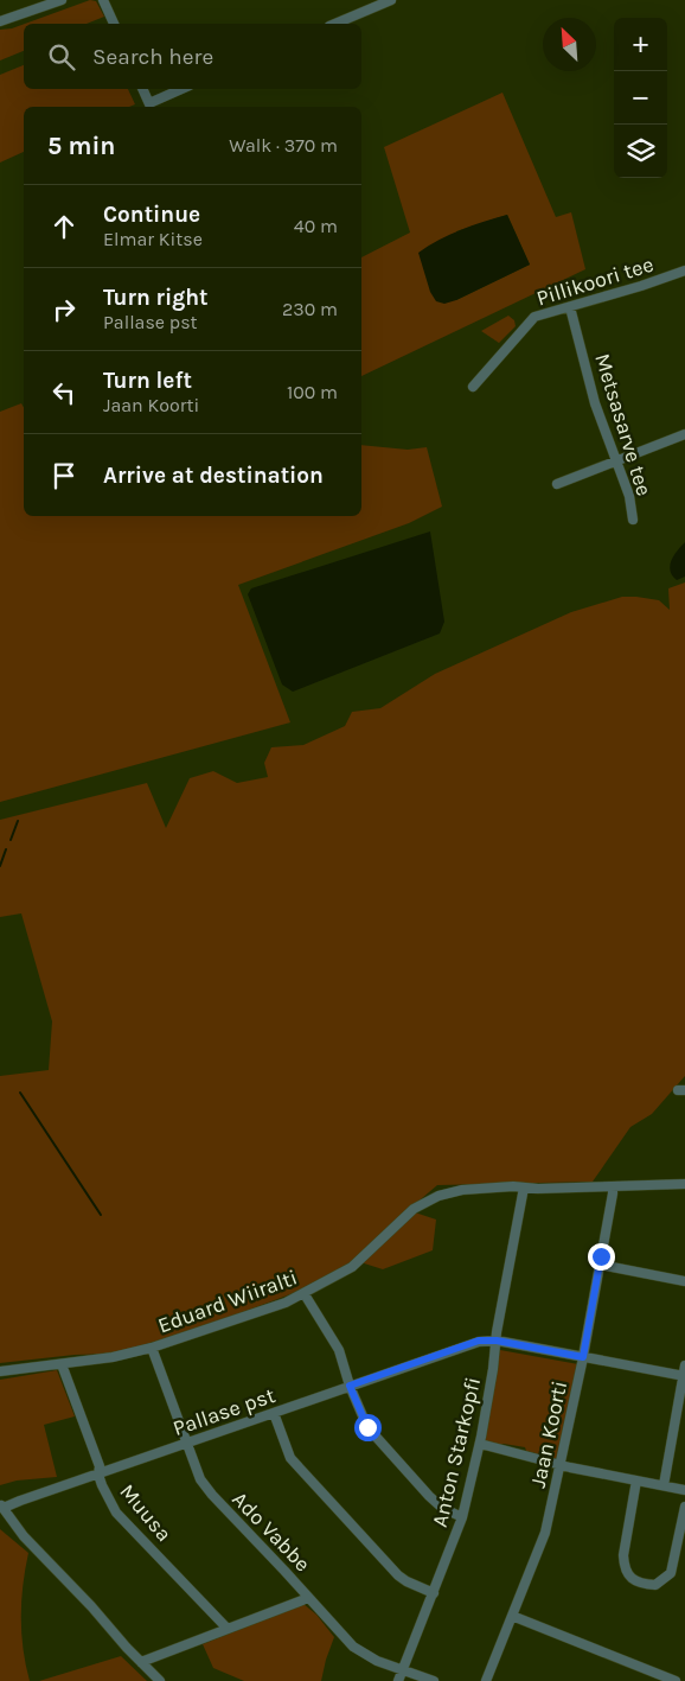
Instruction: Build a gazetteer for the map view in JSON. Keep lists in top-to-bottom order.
{
  "streets": {
    "street": [
      "Pillikoori tee",
      "Metsasarve tee",
      "Eduard Wiiralti",
      "Pallase pst",
      "Jaan Koorti",
      "Anton Starkopfi",
      "Muusa",
      "Ado Vabbe"
    ]
  },
  "crossings": [
    ["Pillikoori tee", "Metsasarve tee"],
    ["Eduard Wiiralti", "Jaan Koorti"],
    ["Eduard Wiiralti", "Anton Starkopfi"],
    ["Eduard Wiiralti", "Muusa"],
    ["Eduard Wiiralti", "Ado Vabbe"],
    ["Pallase pst", "Jaan Koorti"],
    ["Pallase pst", "Anton Starkopfi"],
    ["Pallase pst", "Muusa"],
    ["Pallase pst", "Ado Vabbe"],
    ["Anton Starkopfi", "Ado Vabbe"]
  ],
  "north": "top left",
  "page": {
    "map_buttons": ["+", "−"],
    "search": "Search here",
    "heading": ["5 min", "Walk · 370 m"],
    "list": [
      ["Continue", "Elmar Kitse", "40 m"],
      ["Turn right", "Pallase pst", "230 m"],
      ["Turn left", "Jaan Koorti", "100 m"],
      "Arrive at destination"
    ]
  }
}
